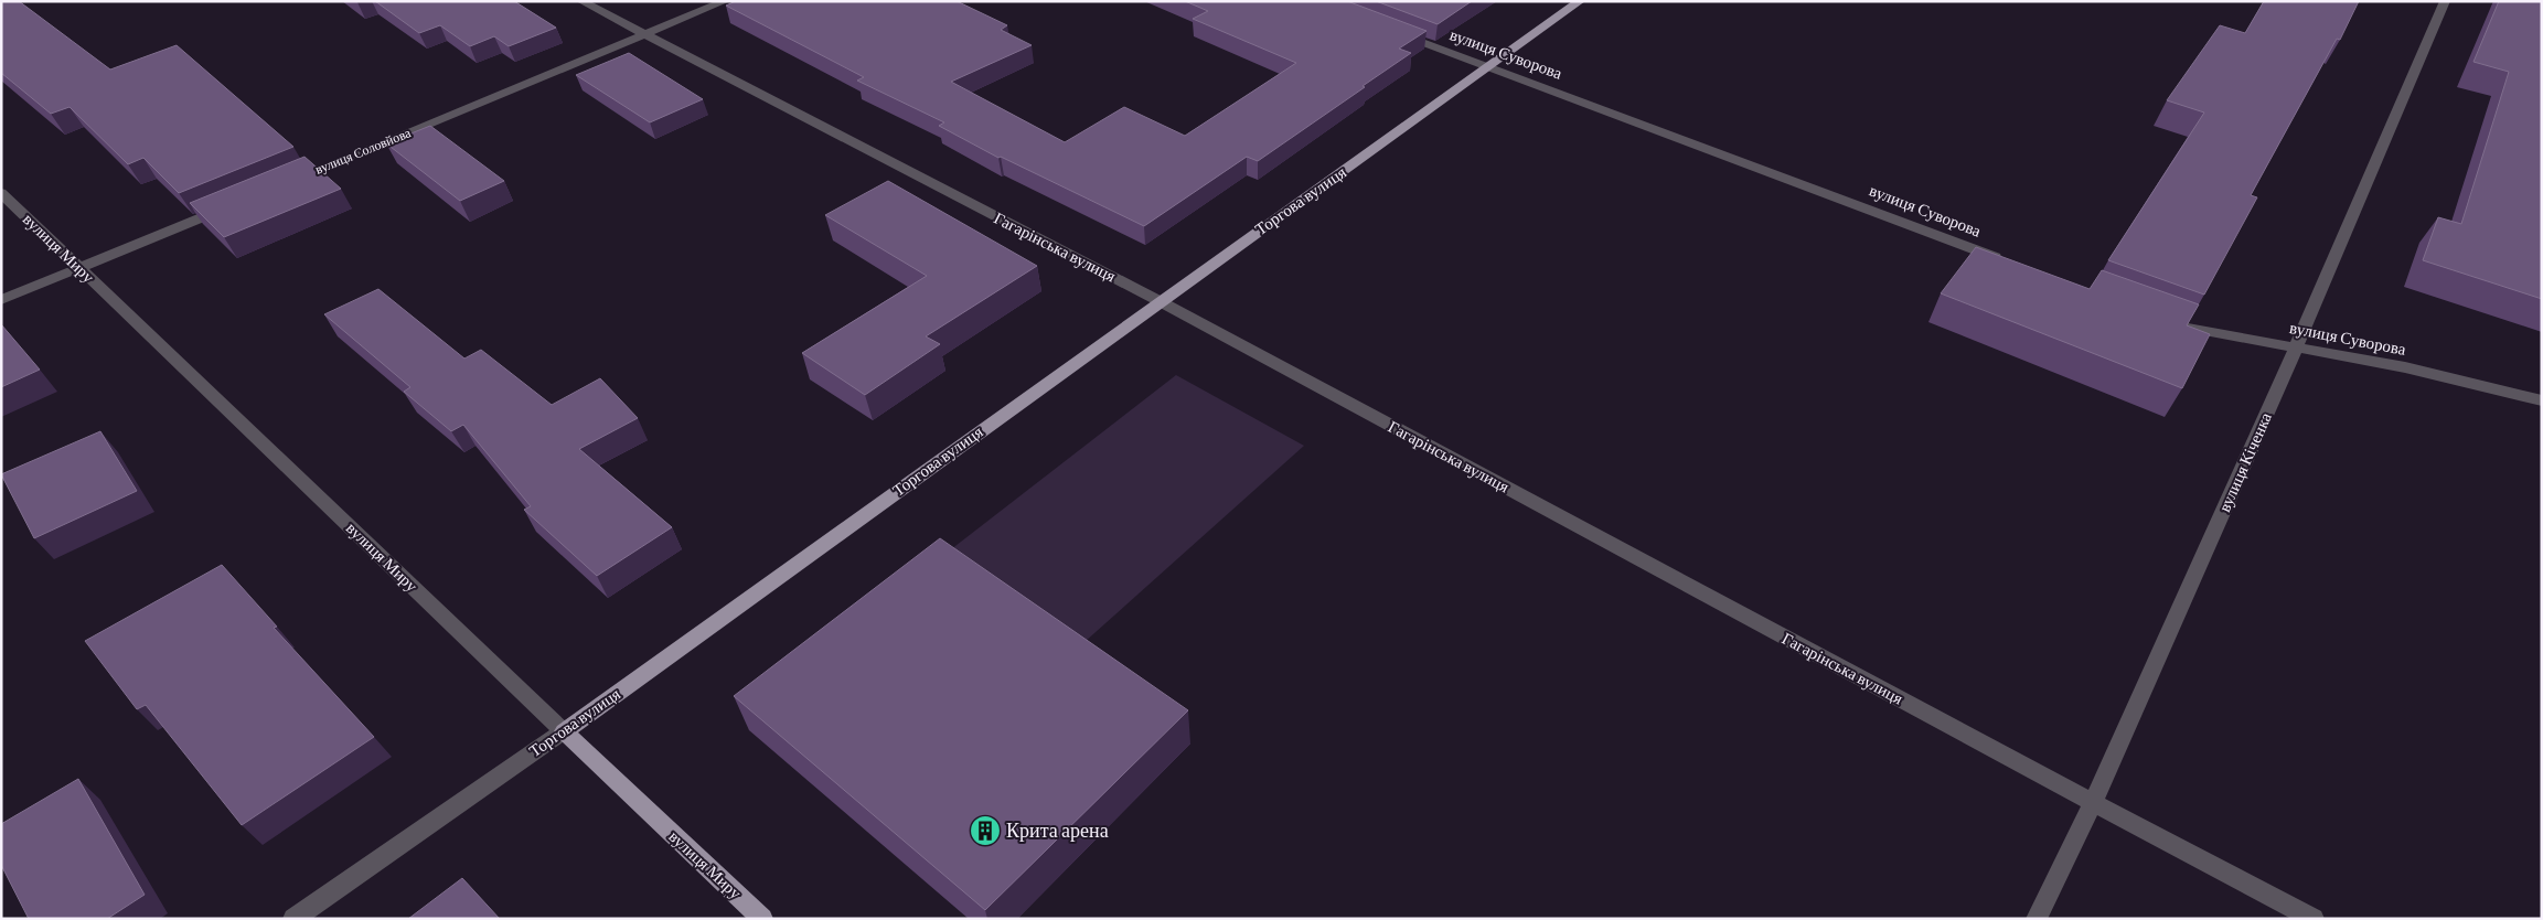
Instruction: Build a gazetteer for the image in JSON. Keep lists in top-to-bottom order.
{
  "streets": {
    "main road": ["Торгова вулиця", "вулиця Миру"],
    "street": [
      "вулиця Суворова",
      "вулиця Соловйова",
      "Гагарінська вулиця",
      "вулиця Кіченка"
    ]
  },
  "crossings": [
    ["вулиця Суворова", "Торгова вулиця"],
    ["вулиця Суворова", "вулиця Кіченка"],
    ["вулиця Соловйова", "Гагарінська вулиця"],
    ["Торгова вулиця", "Гагарінська вулиця"],
    ["Торгова вулиця", "вулиця Миру"],
    ["Гагарінська вулиця", "вулиця Кіченка"]
  ],
  "places": {
    "building": ["Крита арена"]
  }
}
